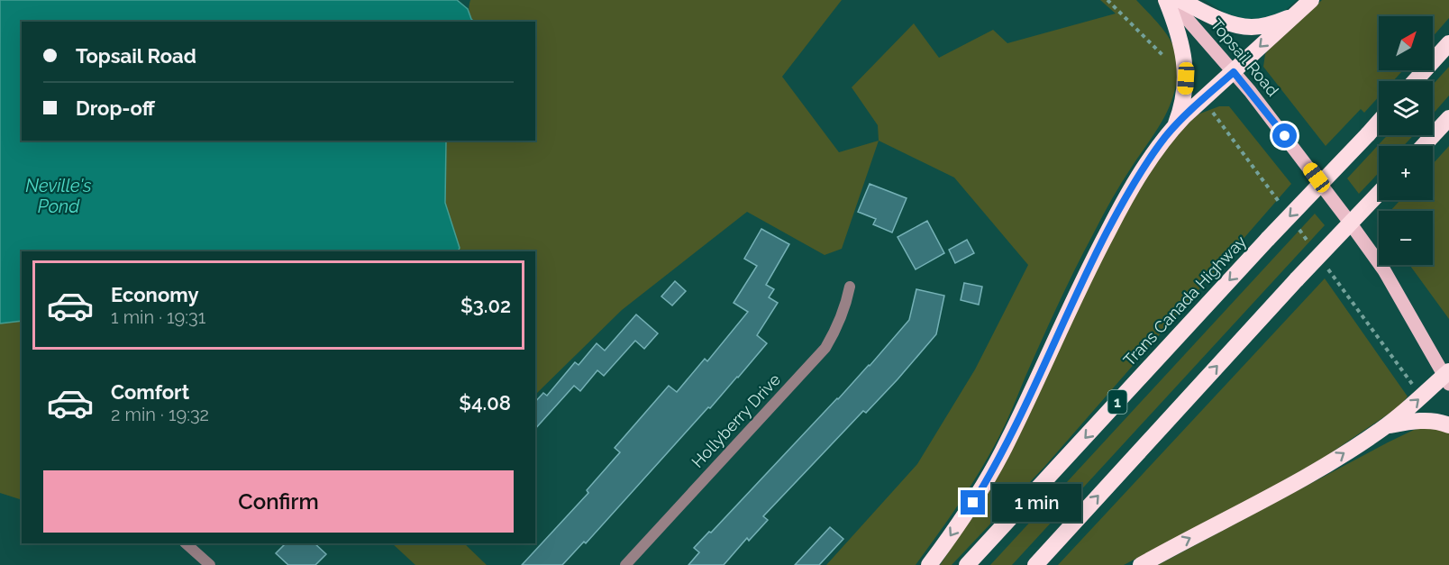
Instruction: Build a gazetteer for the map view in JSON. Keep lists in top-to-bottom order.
{
  "streets": {
    "highway": ["Trans Canada Highway", "1"],
    "main road": ["Topsail Road"],
    "street": ["Hollyberry Drive"]
  },
  "water": ["Neville's Pond"],
  "north": "top right",
  "page": {
    "map_buttons": ["+", "−"],
    "banner": ["Topsail Road", "Drop-off"],
    "list": [
      {
        "name": "Economy",
        "note": "1 min · 19:31",
        "value": "$3.02"
      },
      {
        "name": "Comfort",
        "note": "2 min · 19:32",
        "value": "$4.08"
      }
    ],
    "buttons": "Confirm",
    "bubble": "1 min"
  }
}
